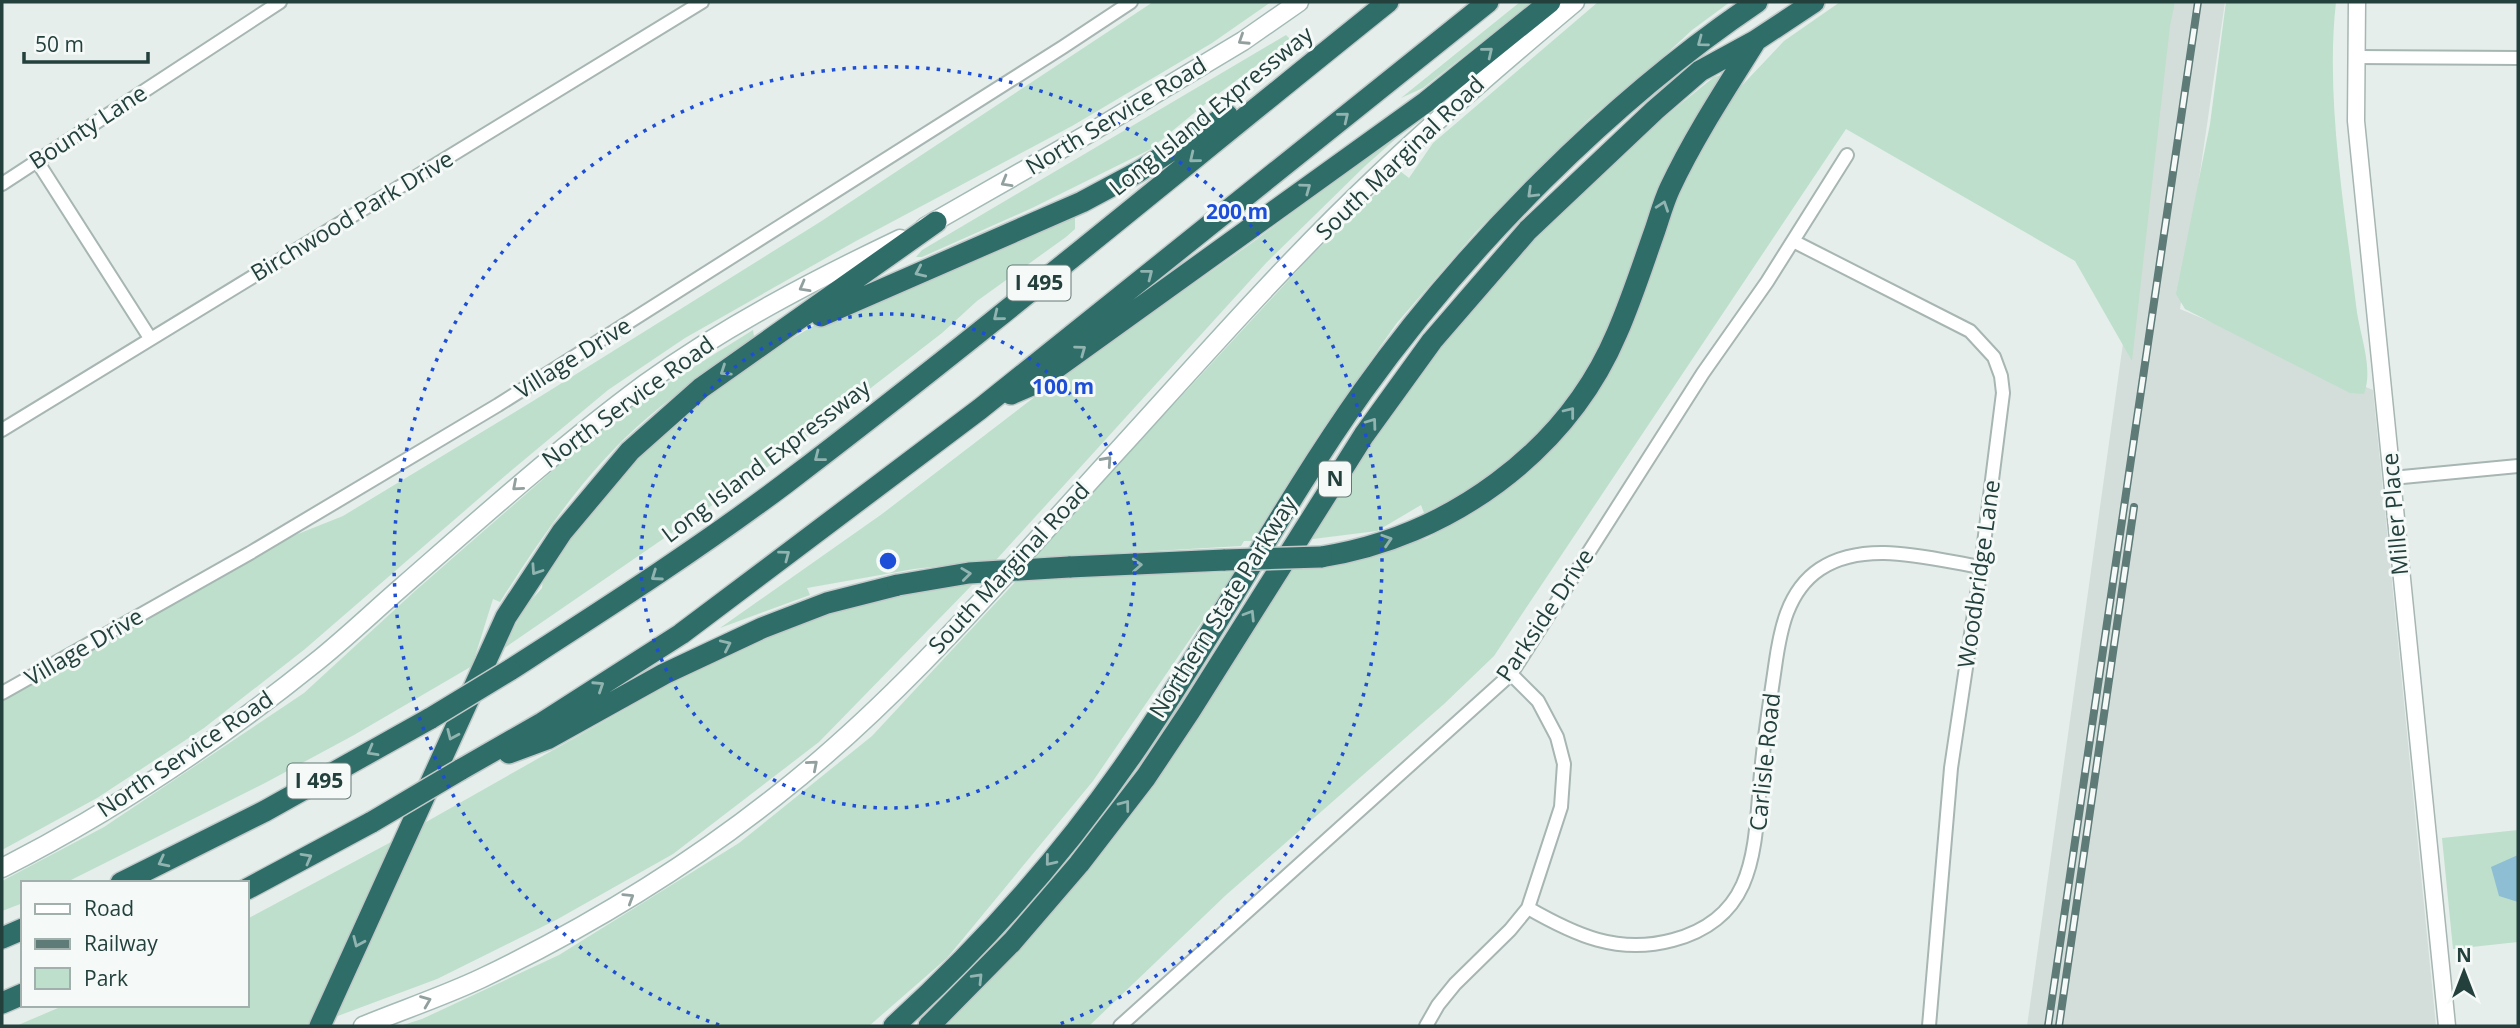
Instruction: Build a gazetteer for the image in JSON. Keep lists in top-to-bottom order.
{
  "streets": {
    "highway": [
      "Long Island Expressway",
      "I 495",
      "N",
      "Northern State Parkway"
    ],
    "main road": ["North Service Road", "South Marginal Road"],
    "street": [
      "Bounty Lane",
      "Birchwood Park Drive",
      "Village Drive",
      "Miller Place",
      "Woodbridge Lane",
      "Parkside Drive",
      "Carlisle Road"
    ]
  },
  "crossings": [
    ["Woodbridge Lane", "Parkside Drive"],
    ["Woodbridge Lane", "Carlisle Road"]
  ],
  "one_way": ["North Service Road", "South Marginal Road"],
  "legend": ["Road", "Railway", "Park"],
  "scale_bar": "50 m",
  "north": "top",
  "rings": ["200 m", "100 m"]
}
